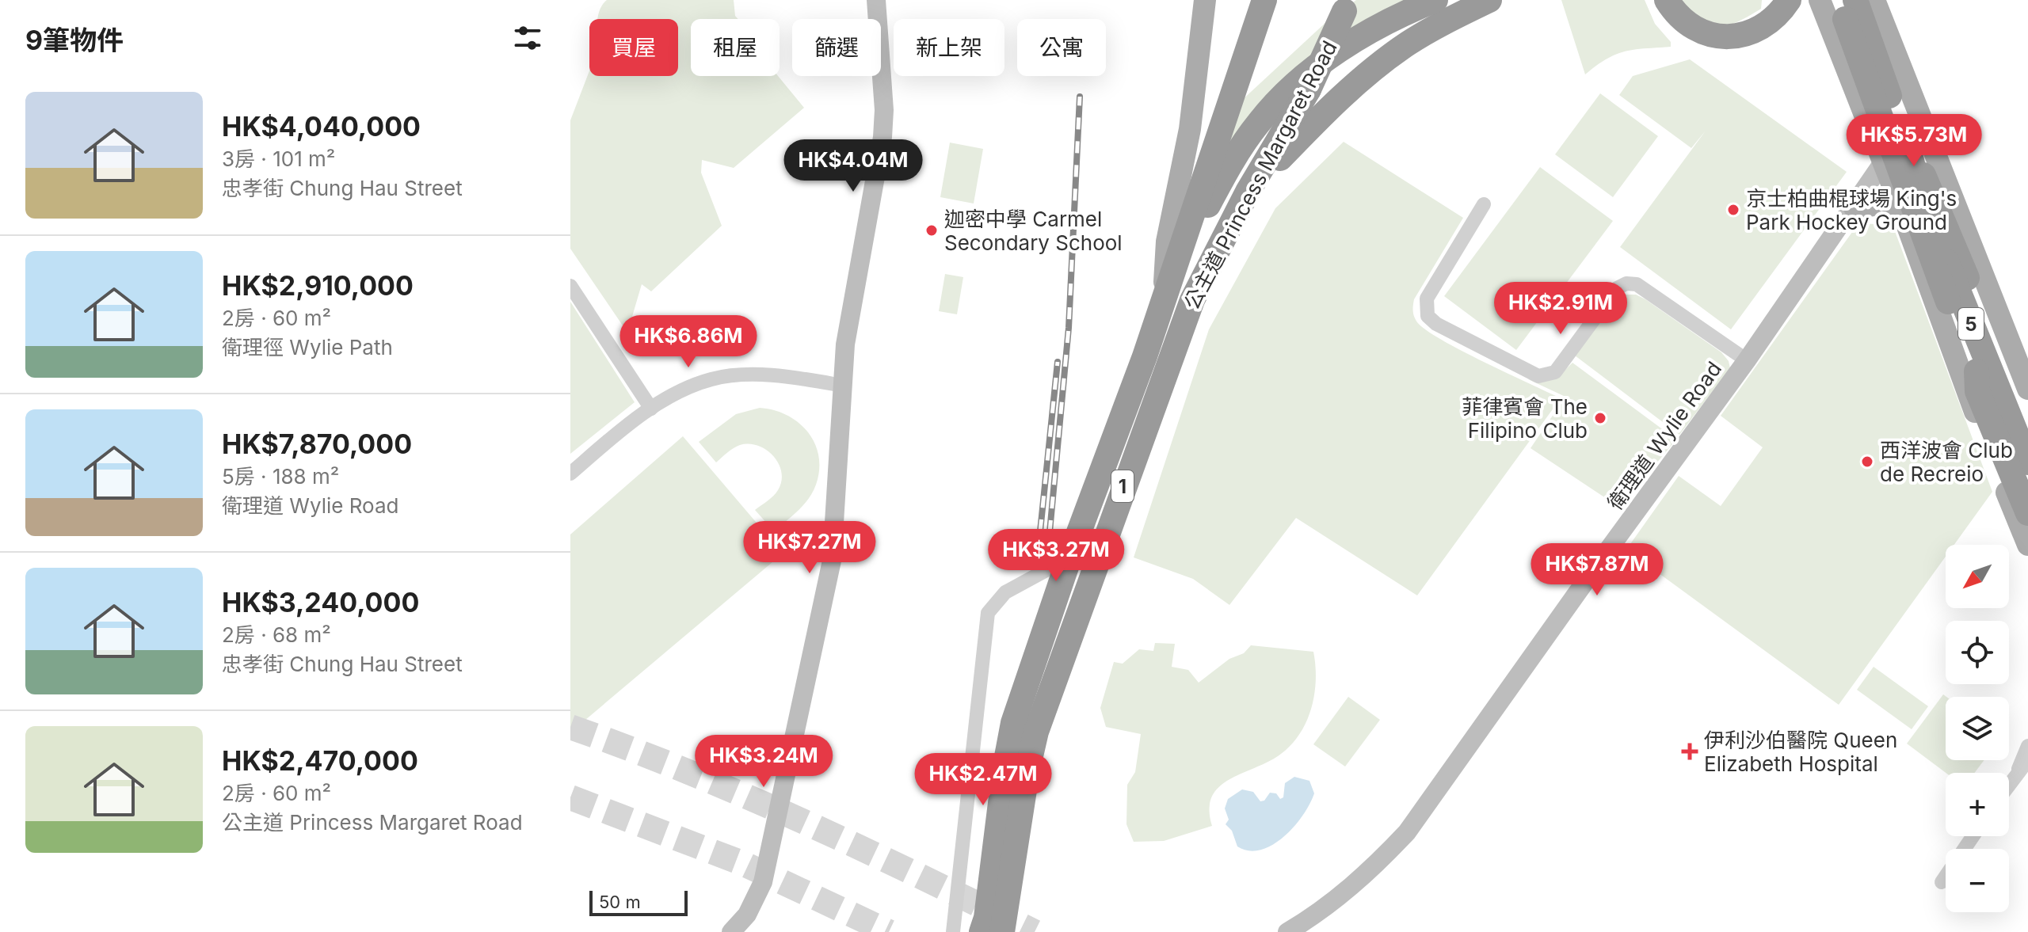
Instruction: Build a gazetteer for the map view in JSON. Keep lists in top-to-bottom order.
{
  "streets": {
    "highway": ["公主道 Princess Margaret Road", "5", "1"],
    "street": ["衛理道 Wylie Road"]
  },
  "places": {
    "other": [
      "京士柏曲棍球場 King's Park Hockey Ground",
      "迦密中學 Carmel Secondary School",
      "菲律賓會 The Filipino Club",
      "西洋波會 Club de Recreio"
    ],
    "health": ["伊利沙伯醫院 Queen Elizabeth Hospital"]
  },
  "scale_bar": "50 m",
  "north": "bottom left",
  "page": {
    "heading": "9筆物件",
    "chip": [
      "買屋",
      "租屋",
      "篩選",
      "新上架",
      "公寓"
    ],
    "list": [
      {
        "name": "HK$4,040,000",
        "note": "3房 · 101 m² · 忠孝街 Chung Hau Street"
      },
      {
        "name": "HK$2,910,000",
        "note": "2房 · 60 m² · 衛理徑 Wylie Path"
      },
      {
        "name": "HK$7,870,000",
        "note": "5房 · 188 m² · 衛理道 Wylie Road"
      },
      {
        "name": "HK$3,240,000",
        "note": "2房 · 68 m² · 忠孝街 Chung Hau Street"
      },
      {
        "name": "HK$2,470,000",
        "note": "2房 · 60 m² · 公主道 Princess Margaret Road"
      }
    ],
    "price": [
      "HK$5.73M",
      "HK$4.04M",
      "HK$2.91M",
      "HK$6.86M",
      "HK$7.27M",
      "HK$3.27M",
      "HK$7.87M",
      "HK$3.24M",
      "HK$2.47M"
    ],
    "map_buttons": ["+", "−"],
    "scale": "50 m"
  }
}
